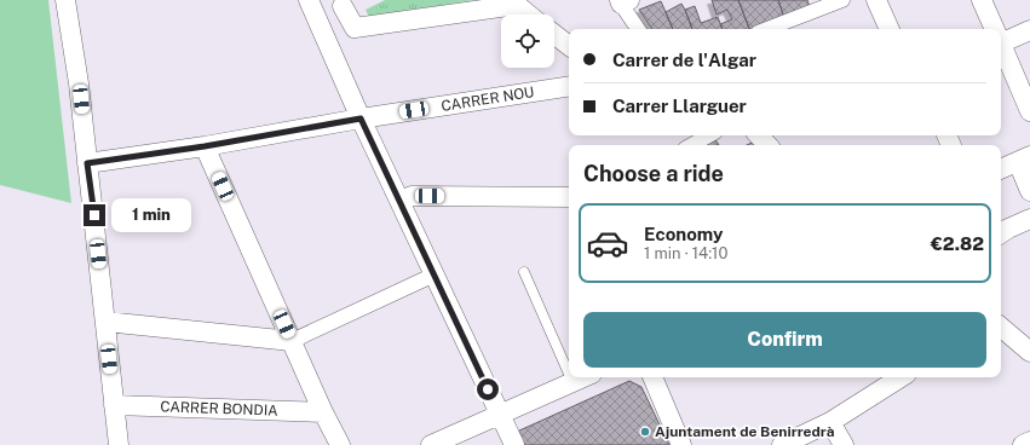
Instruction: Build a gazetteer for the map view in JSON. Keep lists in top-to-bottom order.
{
  "streets": {
    "street": ["CARRER NOU", "CARRER BONDIA"]
  },
  "places": ["Ajuntament de Benirredrà"],
  "page": {
    "banner": ["Carrer de l'Algar", "Carrer Llarguer"],
    "heading": "Choose a ride",
    "bubble": "1 min",
    "list": [
      {
        "name": "Economy",
        "note": "1 min · 14:10",
        "value": "€2.82"
      }
    ],
    "buttons": "Confirm"
  }
}
